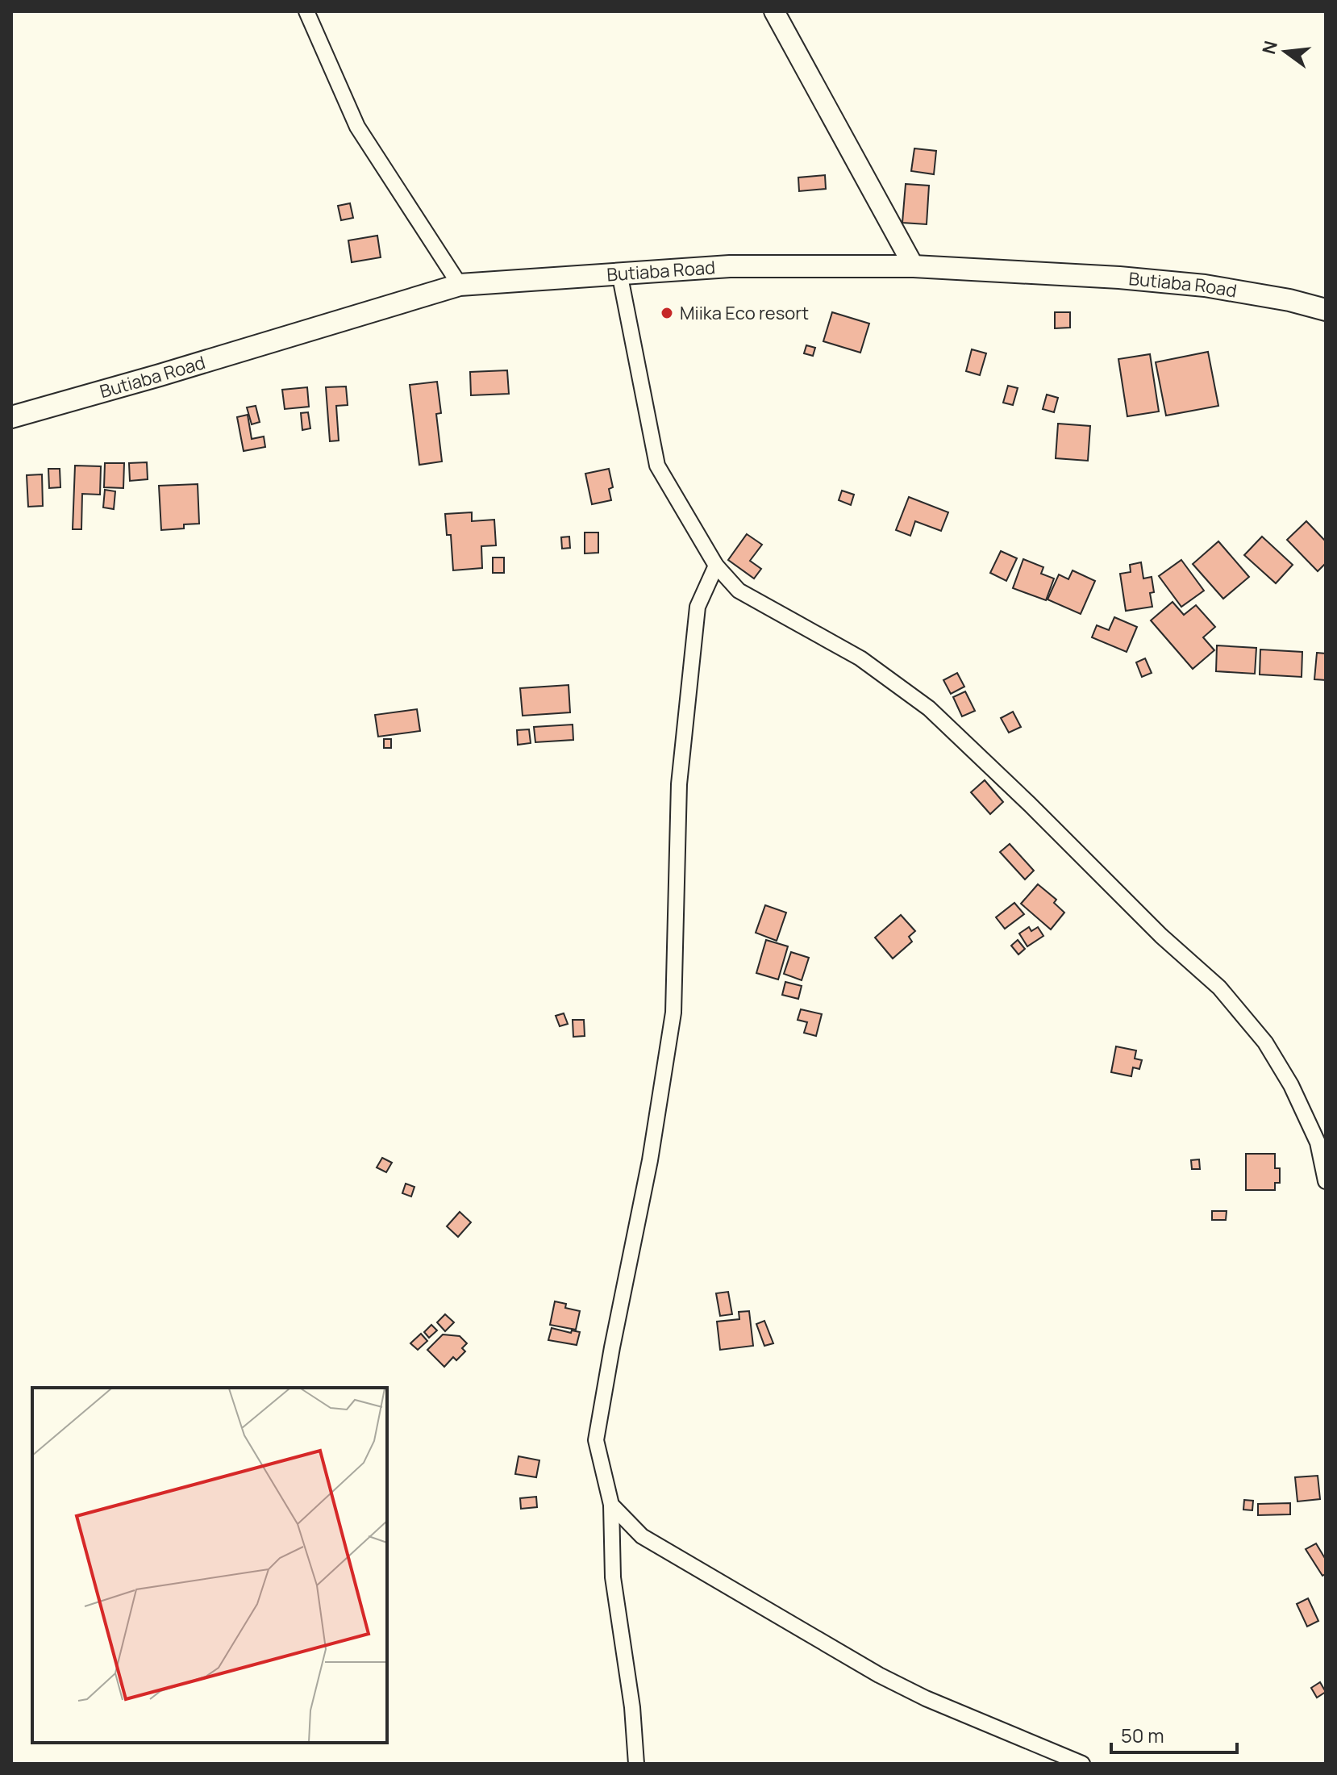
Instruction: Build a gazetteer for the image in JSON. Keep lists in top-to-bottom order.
{
  "streets": {
    "main road": ["Butiaba Road"]
  },
  "places": ["Miika Eco resort"],
  "scale_bar": "50 m",
  "north": "left"
}
